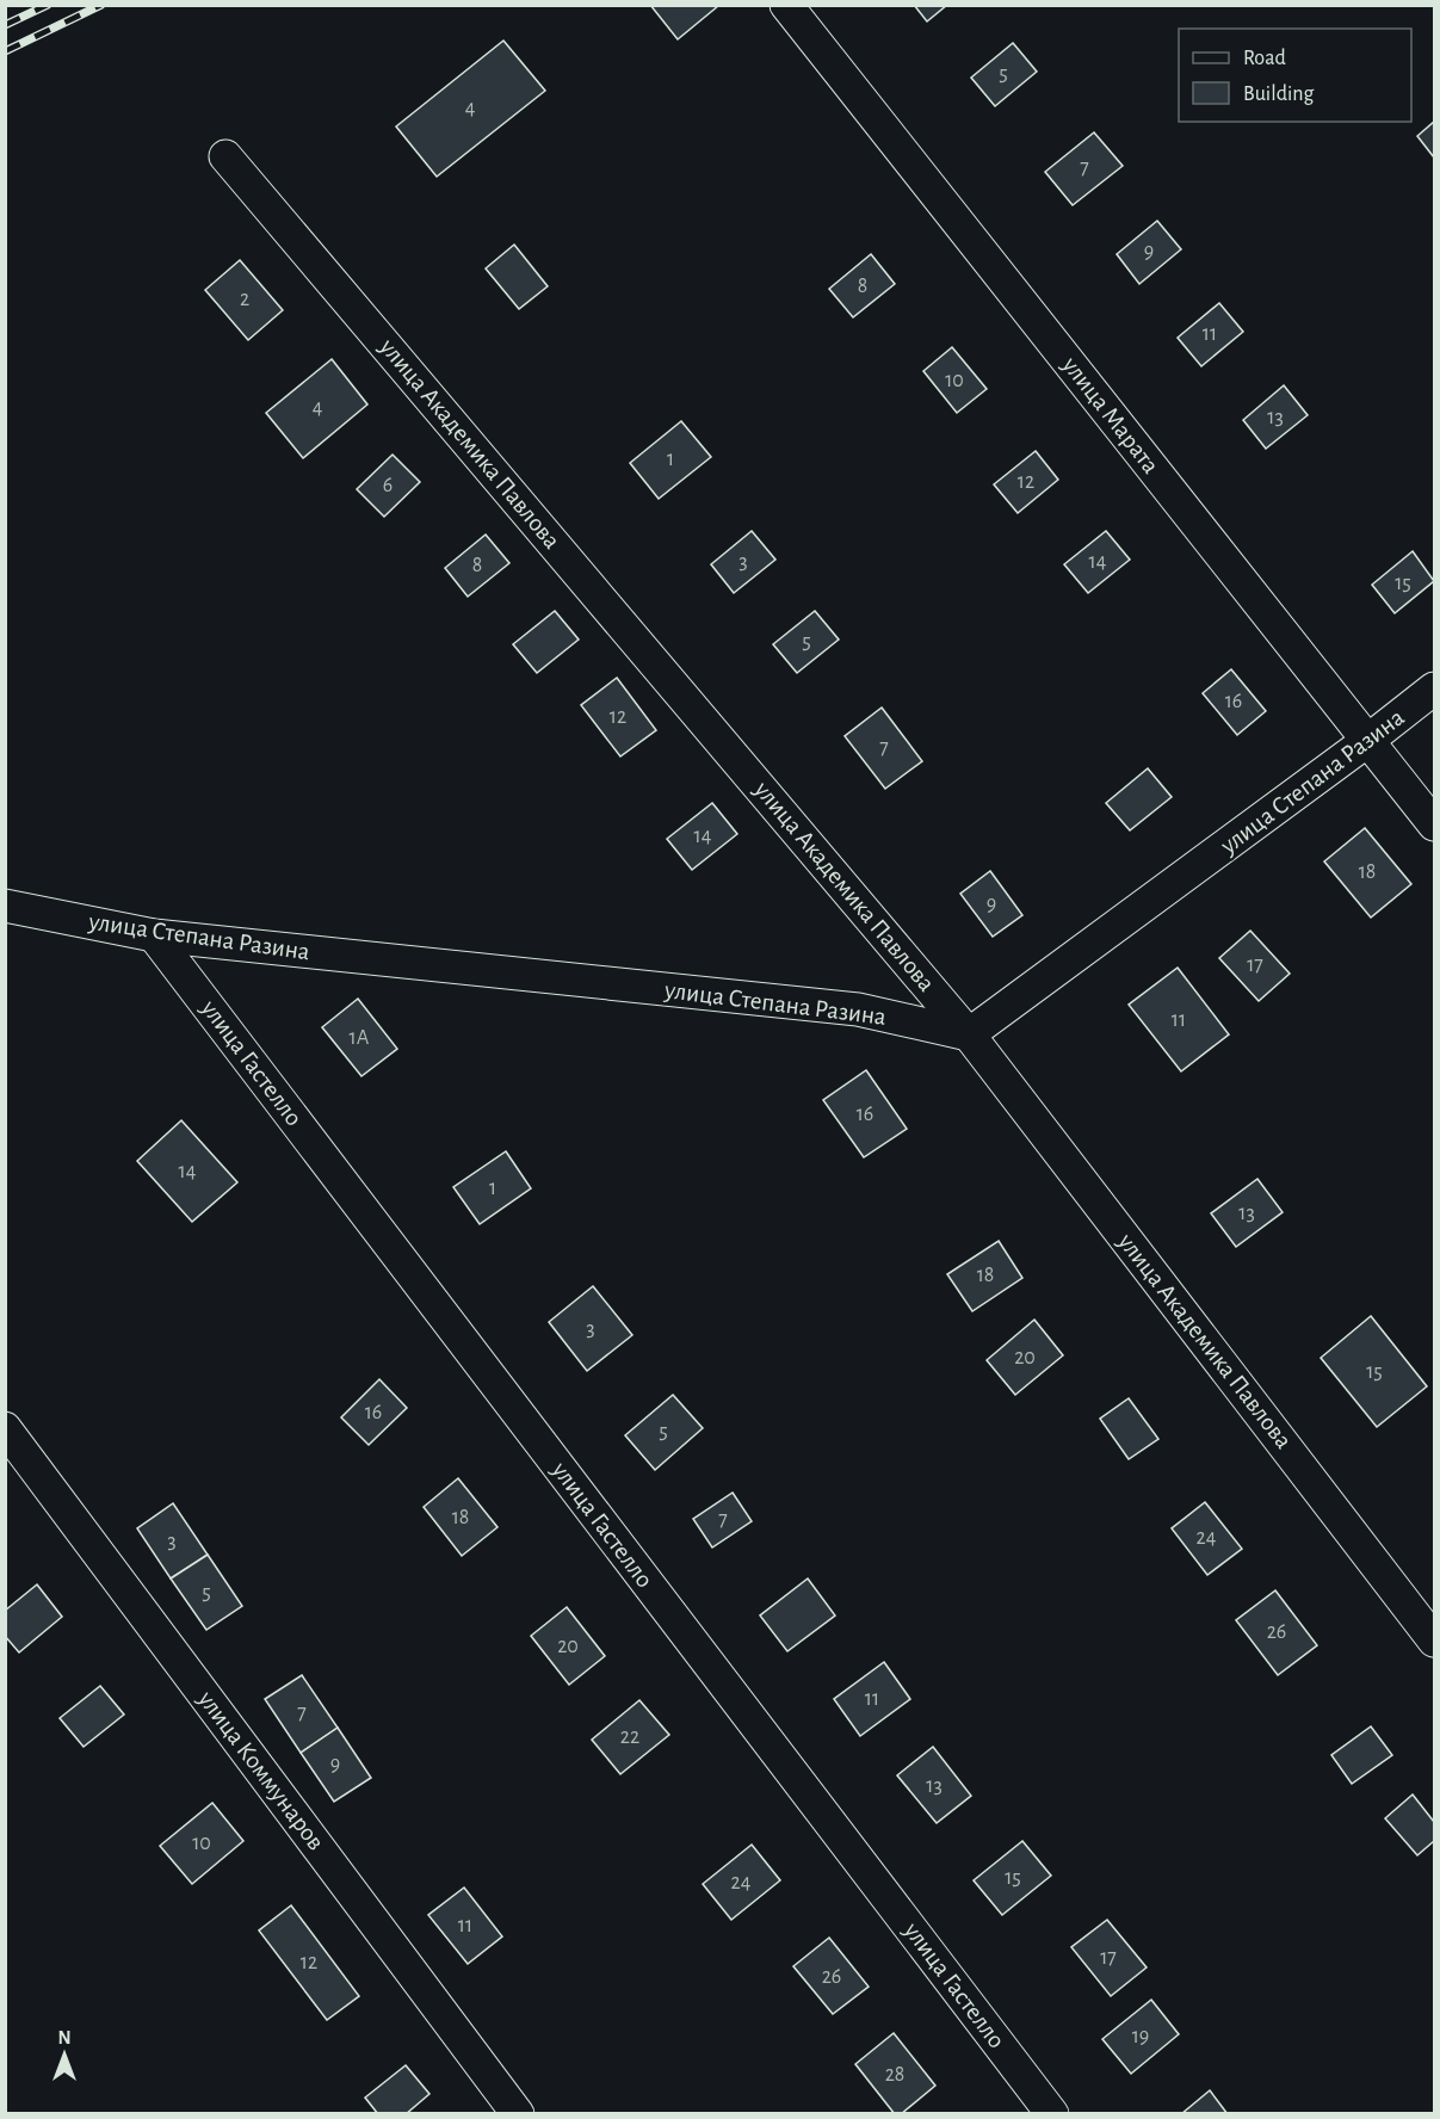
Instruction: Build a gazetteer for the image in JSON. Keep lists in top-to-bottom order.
{
  "streets": {
    "street": [
      "улица Марата",
      "улица Академика Павлова",
      "улица Степана Разина",
      "улица Гастелло",
      "улица Коммунаров"
    ]
  },
  "crossings": [
    ["улица Марата", "улица Степана Разина"],
    ["улица Академика Павлова", "улица Степана Разина"],
    ["улица Степана Разина", "улица Гастелло"]
  ],
  "house_numbers": [
    "5",
    "4",
    "7",
    "9",
    "8",
    "2",
    "11",
    "10",
    "4",
    "13",
    "1",
    "12",
    "6",
    "3",
    "14",
    "8",
    "15",
    "5",
    "16",
    "12",
    "7",
    "14",
    "18",
    "9",
    "17",
    "11",
    "1А",
    "16",
    "14",
    "1",
    "13",
    "18",
    "3",
    "20",
    "15",
    "16",
    "5",
    "18",
    "7",
    "24",
    "3",
    "5",
    "26",
    "20",
    "11",
    "7",
    "22",
    "9",
    "13",
    "10",
    "15",
    "24",
    "11",
    "17",
    "12",
    "26",
    "19",
    "28"
  ],
  "legend": ["Road", "Building"],
  "north": "top"
}
